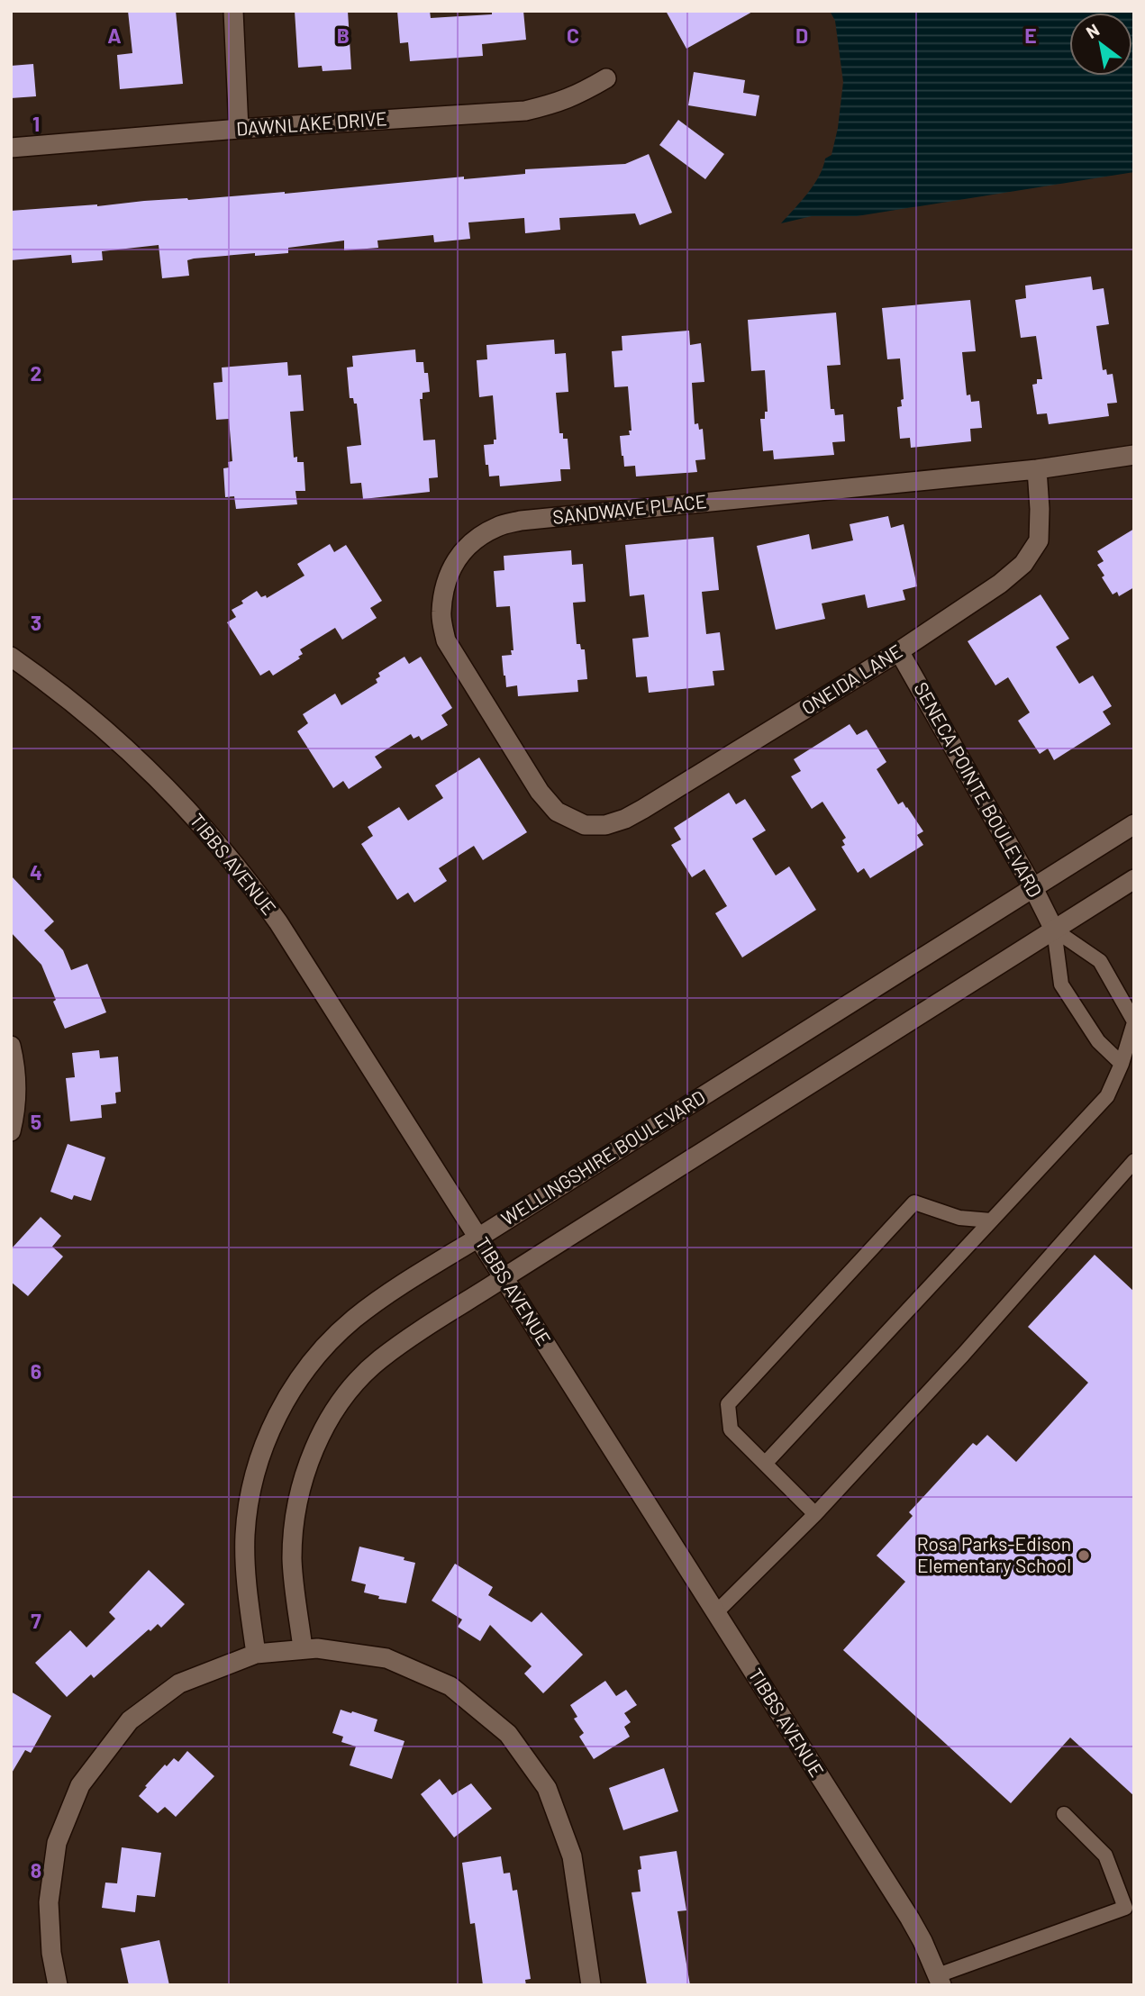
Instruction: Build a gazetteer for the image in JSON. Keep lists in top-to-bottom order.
{
  "streets": {
    "street": [
      "DAWNLAKE DRIVE",
      "SANDWAVE PLACE",
      "ONEIDA LANE",
      "SENECA POINTE BOULEVARD",
      "TIBBS AVENUE",
      "WELLINGSHIRE BOULEVARD"
    ]
  },
  "crossings": [
    ["SANDWAVE PLACE", "ONEIDA LANE"],
    ["ONEIDA LANE", "SENECA POINTE BOULEVARD"],
    ["SENECA POINTE BOULEVARD", "WELLINGSHIRE BOULEVARD"],
    ["TIBBS AVENUE", "WELLINGSHIRE BOULEVARD"]
  ],
  "places": ["Rosa Parks-Edison Elementary School"],
  "north": "top left",
  "grid": {
    "columns": [
      "A",
      "B",
      "C",
      "D",
      "E"
    ],
    "rows": [
      "1",
      "2",
      "3",
      "4",
      "5",
      "6",
      "7",
      "8"
    ]
  }
}
